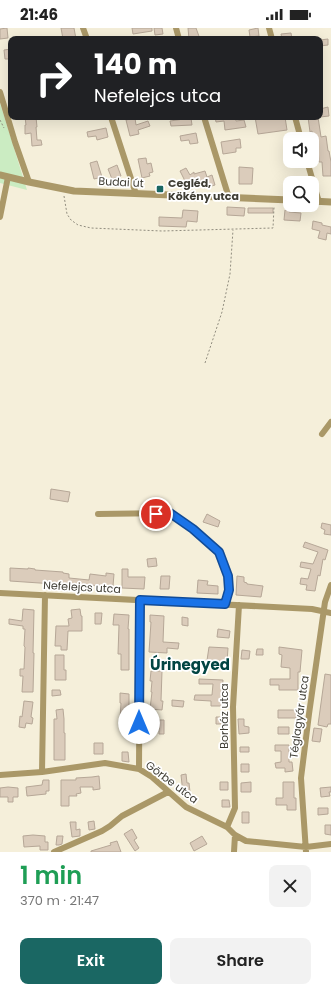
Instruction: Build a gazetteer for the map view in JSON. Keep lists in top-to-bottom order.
{
  "streets": {
    "street": [
      "Budai út",
      "Nefelejcs utca",
      "Borház utca",
      "Téglagyár utca",
      "Görbe utca"
    ]
  },
  "crossings": [
    ["Nefelejcs utca", "Borház utca"],
    ["Nefelejcs utca", "Téglagyár utca"],
    ["Borház utca", "Görbe utca"],
    ["Téglagyár utca", "Görbe utca"]
  ],
  "districts": ["Úrinegyed"],
  "places": {
    "transit": ["Cegléd, Kökény utca"]
  },
  "page": {
    "status": "21:46",
    "turn": ["140 m", "Nefelejcs utca"],
    "heading": ["1 min", "370 m · 21:47"],
    "buttons": ["Exit", "Share"]
  }
}
